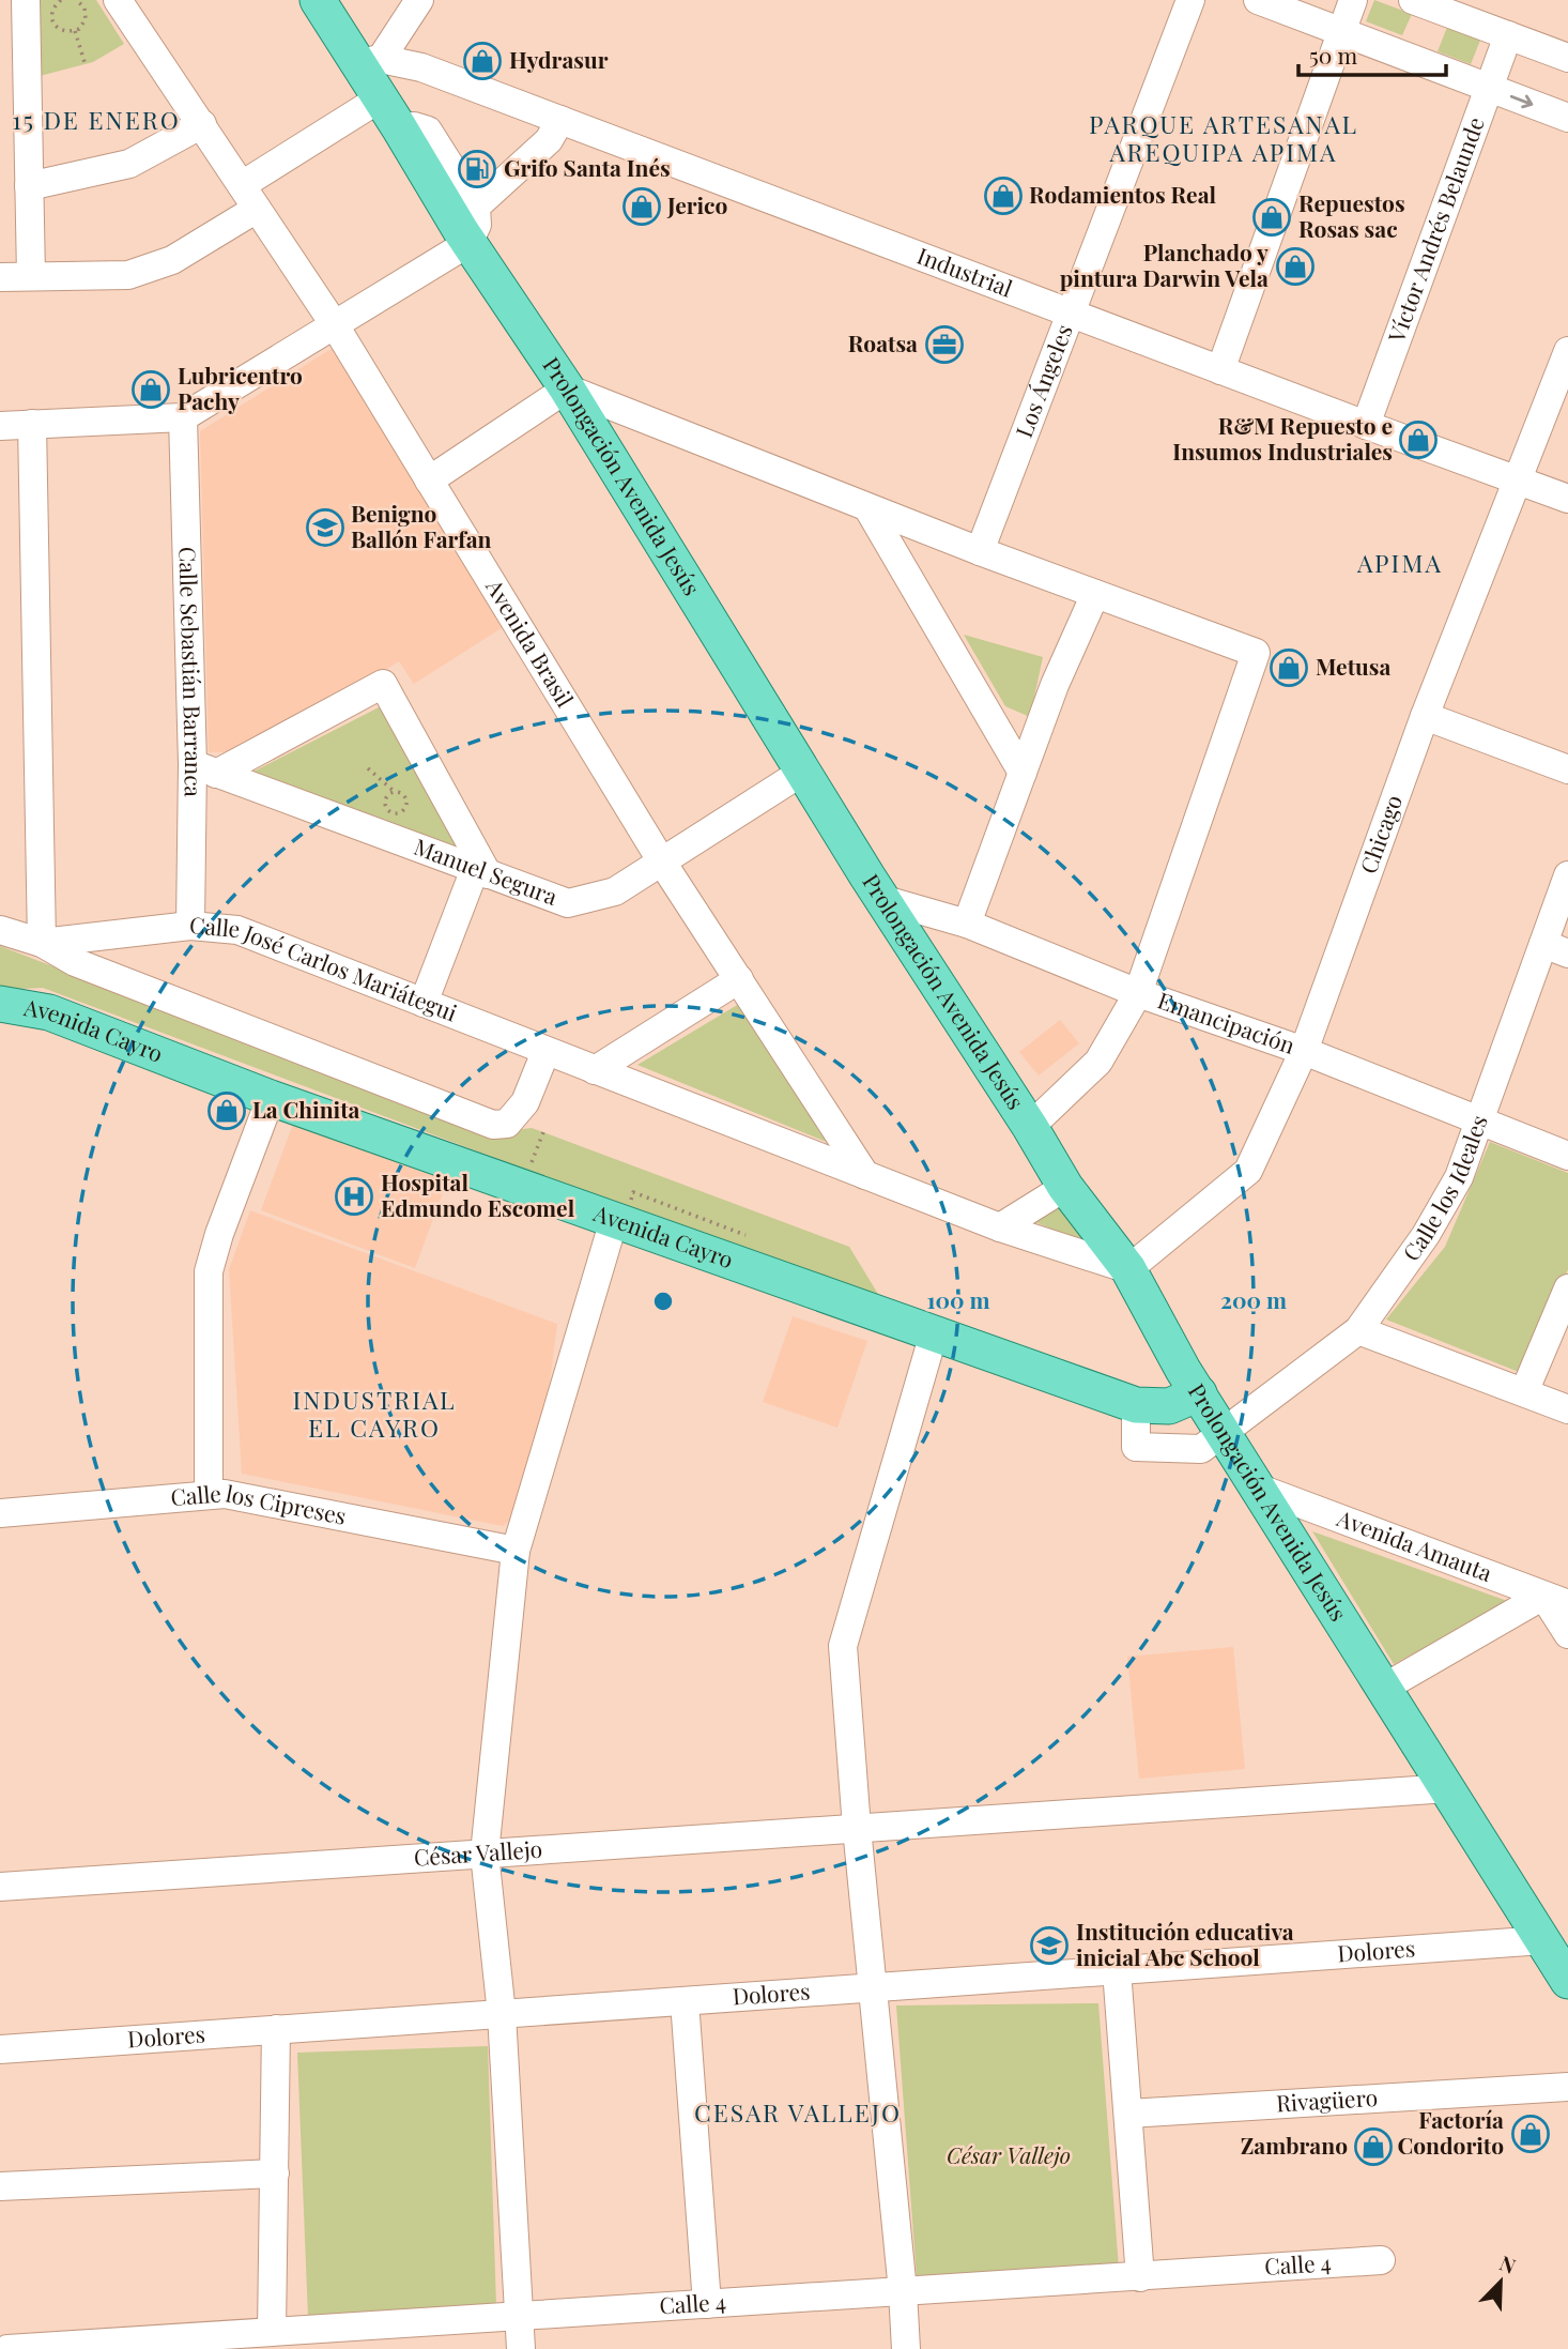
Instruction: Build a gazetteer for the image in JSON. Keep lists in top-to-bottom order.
{
  "streets": {
    "main road": ["Prolongación Avenida Jesús", "Avenida Cayro"],
    "street": [
      "Víctor Andrés Belaunde",
      "Industrial",
      "Los Ángeles",
      "Avenida Brasil",
      "Calle Sebastián Barranca",
      "Chicago",
      "Manuel Segura",
      "Calle José Carlos Mariátegui",
      "Emancipación",
      "Calle los Ideales",
      "Calle los Cipreses",
      "Avenida Amauta",
      "César Vallejo",
      "Dolores",
      "Rivagüero",
      "Calle 4"
    ]
  },
  "crossings": [
    ["Víctor Andrés Belaunde", "Industrial"],
    ["Industrial", "Los Ángeles"],
    ["Industrial", "Prolongación Avenida Jesús"],
    ["Industrial", "Chicago"],
    ["Prolongación Avenida Jesús", "Chicago"],
    ["Prolongación Avenida Jesús", "Manuel Segura"],
    ["Prolongación Avenida Jesús", "Calle José Carlos Mariátegui"],
    ["Prolongación Avenida Jesús", "Emancipación"],
    ["Prolongación Avenida Jesús", "Avenida Cayro"],
    ["Prolongación Avenida Jesús", "Calle los Ideales"],
    ["Prolongación Avenida Jesús", "Avenida Amauta"],
    ["Prolongación Avenida Jesús", "César Vallejo"],
    ["Prolongación Avenida Jesús", "Dolores"],
    ["Avenida Brasil", "Manuel Segura"],
    ["Avenida Brasil", "Calle José Carlos Mariátegui"],
    ["Calle Sebastián Barranca", "Manuel Segura"],
    ["Calle Sebastián Barranca", "Calle José Carlos Mariátegui"],
    ["Chicago", "Calle José Carlos Mariátegui"],
    ["Chicago", "Emancipación"],
    ["Emancipación", "Calle los Ideales"],
    ["Avenida Cayro", "Calle los Ideales"]
  ],
  "districts": [
    "15 DE ENERO",
    "PARQUE ARTESANAL AREQUIPA APIMA",
    "APIMA",
    "INDUSTRIAL EL CAYRO",
    "CESAR VALLEJO"
  ],
  "parks": ["César Vallejo"],
  "places": {
    "shop": [
      "Hydrasur",
      "Rodamientos Real",
      "Jerico",
      "Repuestos Rosas sac",
      "Planchado y pintura Darwin Vela",
      "Lubricentro Pachy",
      "R&M Repuesto e Insumos Industriales",
      "Metusa",
      "La Chinita",
      "Factoría Condorito",
      "Zambrano"
    ],
    "fuel station": ["Grifo Santa Inés"],
    "office": ["Roatsa"],
    "school or university": ["Benigno Ballón Farfan", "Institución educativa inicial Abc School"],
    "hospital": ["Hospital Edmundo Escomel"]
  },
  "scale_bar": "50 m",
  "north": "top right",
  "rings": ["100 m", "200 m"]
}
